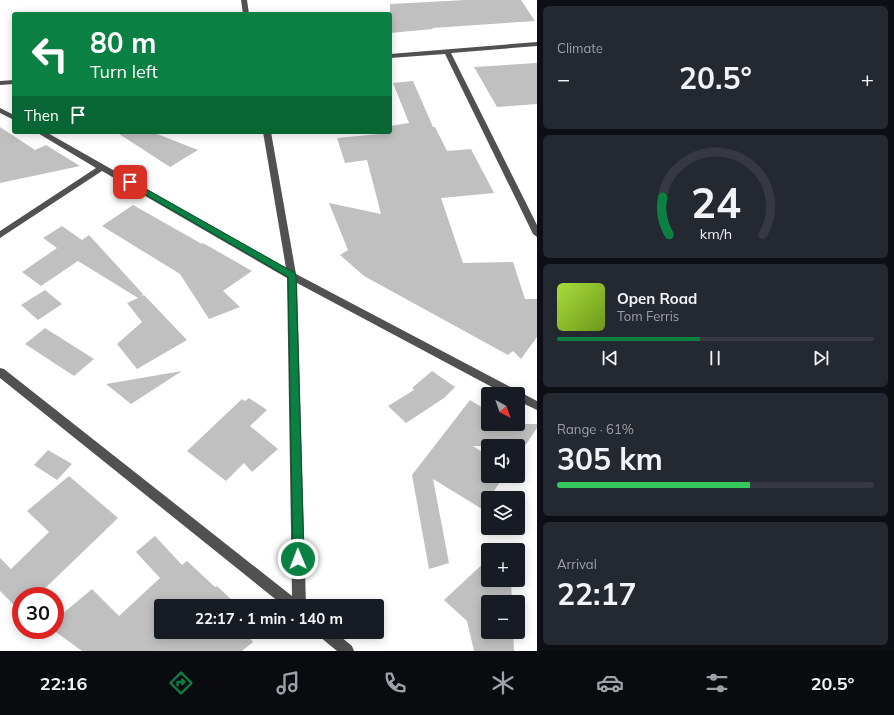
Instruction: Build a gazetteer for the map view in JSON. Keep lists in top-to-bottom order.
{
  "north": "bottom right",
  "page": {
    "tile": [
      "Climate",
      ["Range · 61%", "305 km"],
      ["Arrival", "22:17"]
    ],
    "turn": ["80 m", "Turn left"],
    "heat": ["−", "20.5°", "+"],
    "then": "Then",
    "song": ["Open Road", "Tom Ferris"],
    "map_buttons": ["+", "−"],
    "limit": "30",
    "trip": "22:17 · 1 min · 140 m",
    "tabs": ["22:16", "20.5°"],
    "gauge": ["24", "km/h"]
  }
}
